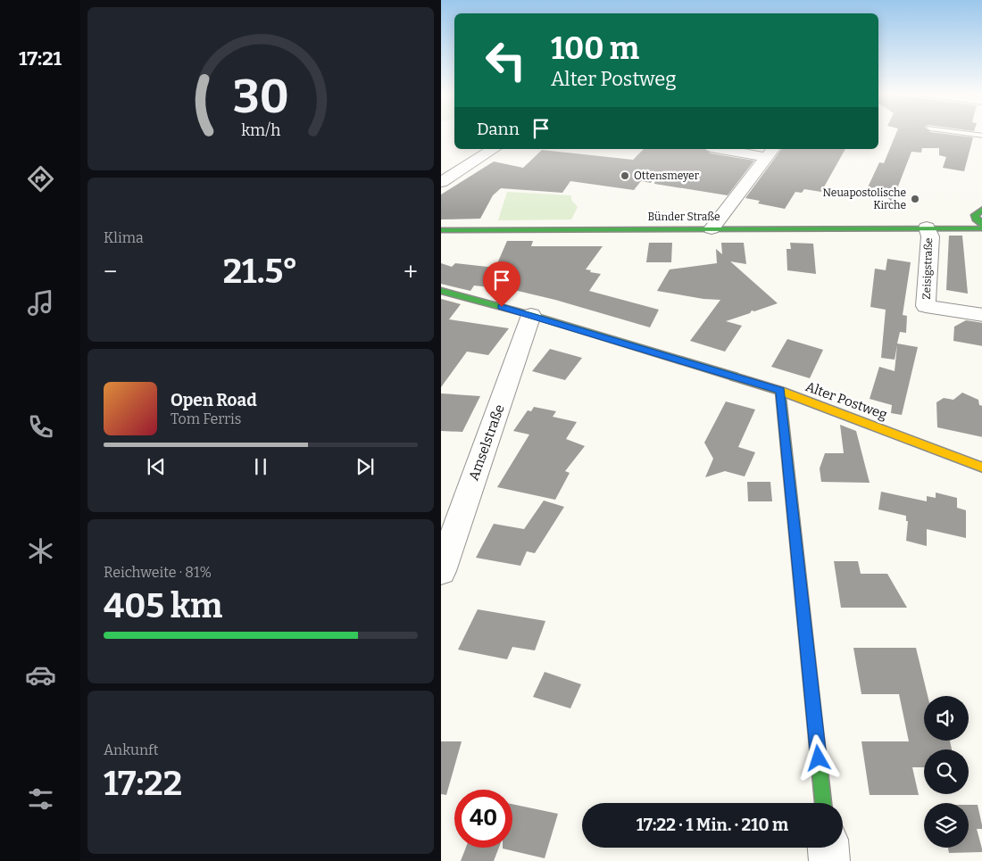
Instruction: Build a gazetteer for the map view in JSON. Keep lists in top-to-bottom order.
{
  "streets": {
    "street": [
      "Bünder Straße",
      "Zeisigstraße",
      "Alter Postweg",
      "Amselstraße"
    ]
  },
  "crossings": [
    ["Bünder Straße", "Zeisigstraße"],
    ["Alter Postweg", "Amselstraße"]
  ],
  "places": ["Ottensmeyer", "Neuapostolische Kirche"],
  "page": {
    "tabs": "17:21",
    "turn": ["100 m", "Alter Postweg"],
    "then": "Dann",
    "tile": [
      "Klima",
      ["Reichweite · 81%", "405 km"],
      ["Ankunft", "17:22"]
    ],
    "heat": ["−", "21.5°", "+"],
    "song": ["Open Road", "Tom Ferris"],
    "limit": "40",
    "trip": "17:22 · 1 Min. · 210 m",
    "gauge": ["30", "km/h"]
  }
}
